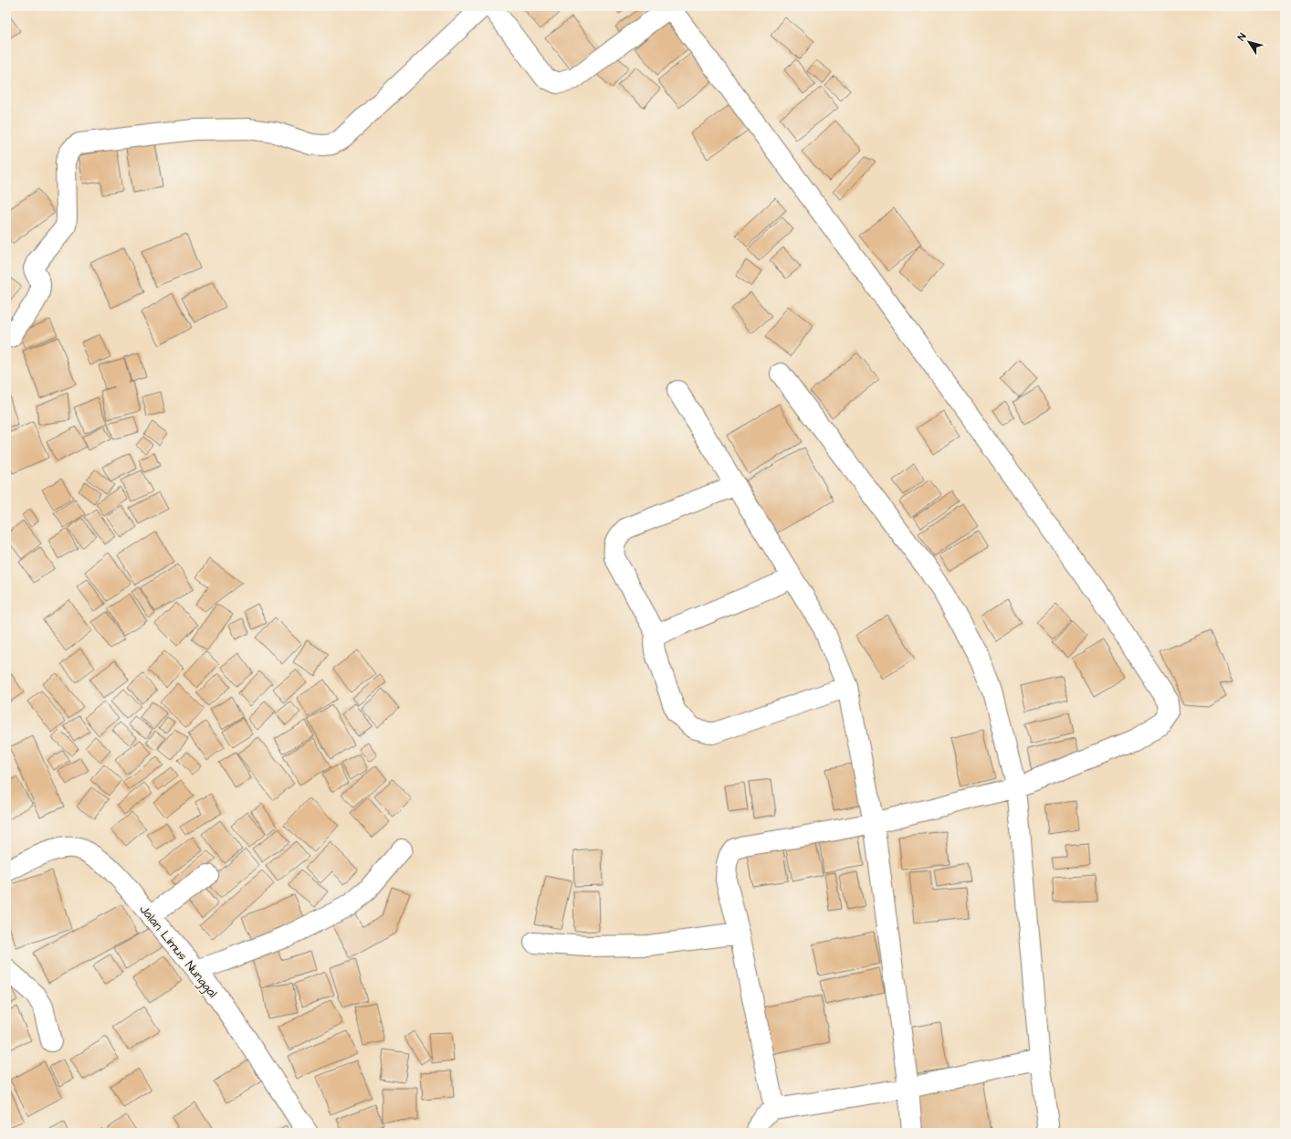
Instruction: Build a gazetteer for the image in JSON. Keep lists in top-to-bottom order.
{
  "streets": {
    "street": ["Jalan Limus Nunggal"]
  },
  "north": "top left"
}
